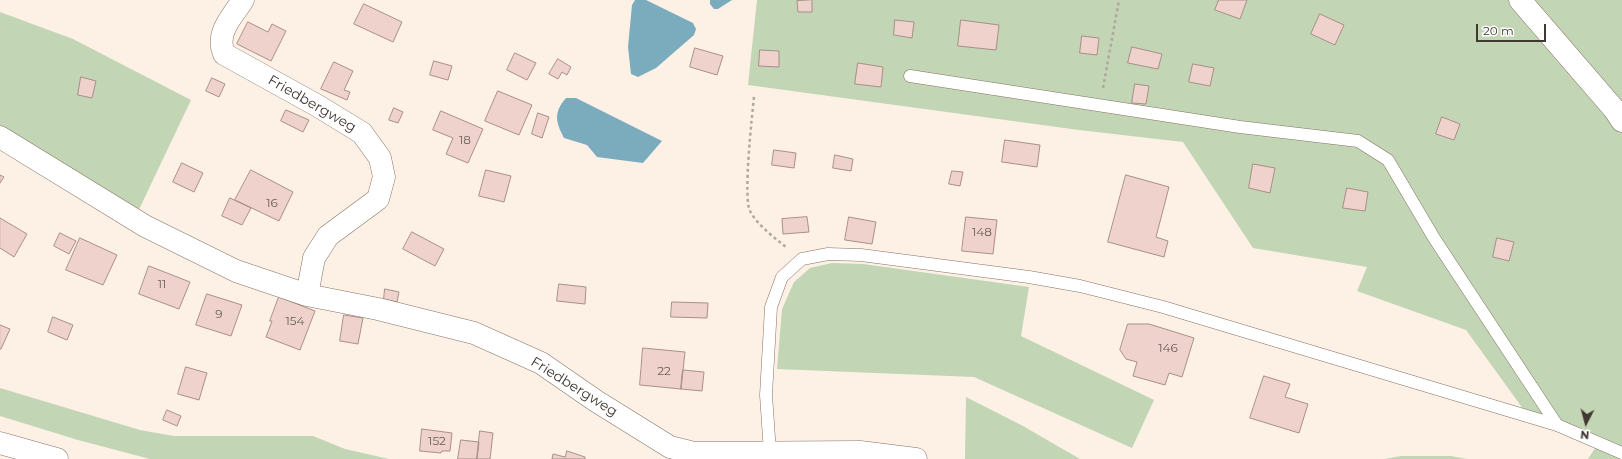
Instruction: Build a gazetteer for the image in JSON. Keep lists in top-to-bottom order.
{
  "streets": {
    "street": ["Friedbergweg"]
  },
  "house_numbers": [
    "18",
    "16",
    "148",
    "11",
    "9",
    "154",
    "146",
    "22",
    "152"
  ],
  "scale_bar": "20 m",
  "north": "bottom"
}
